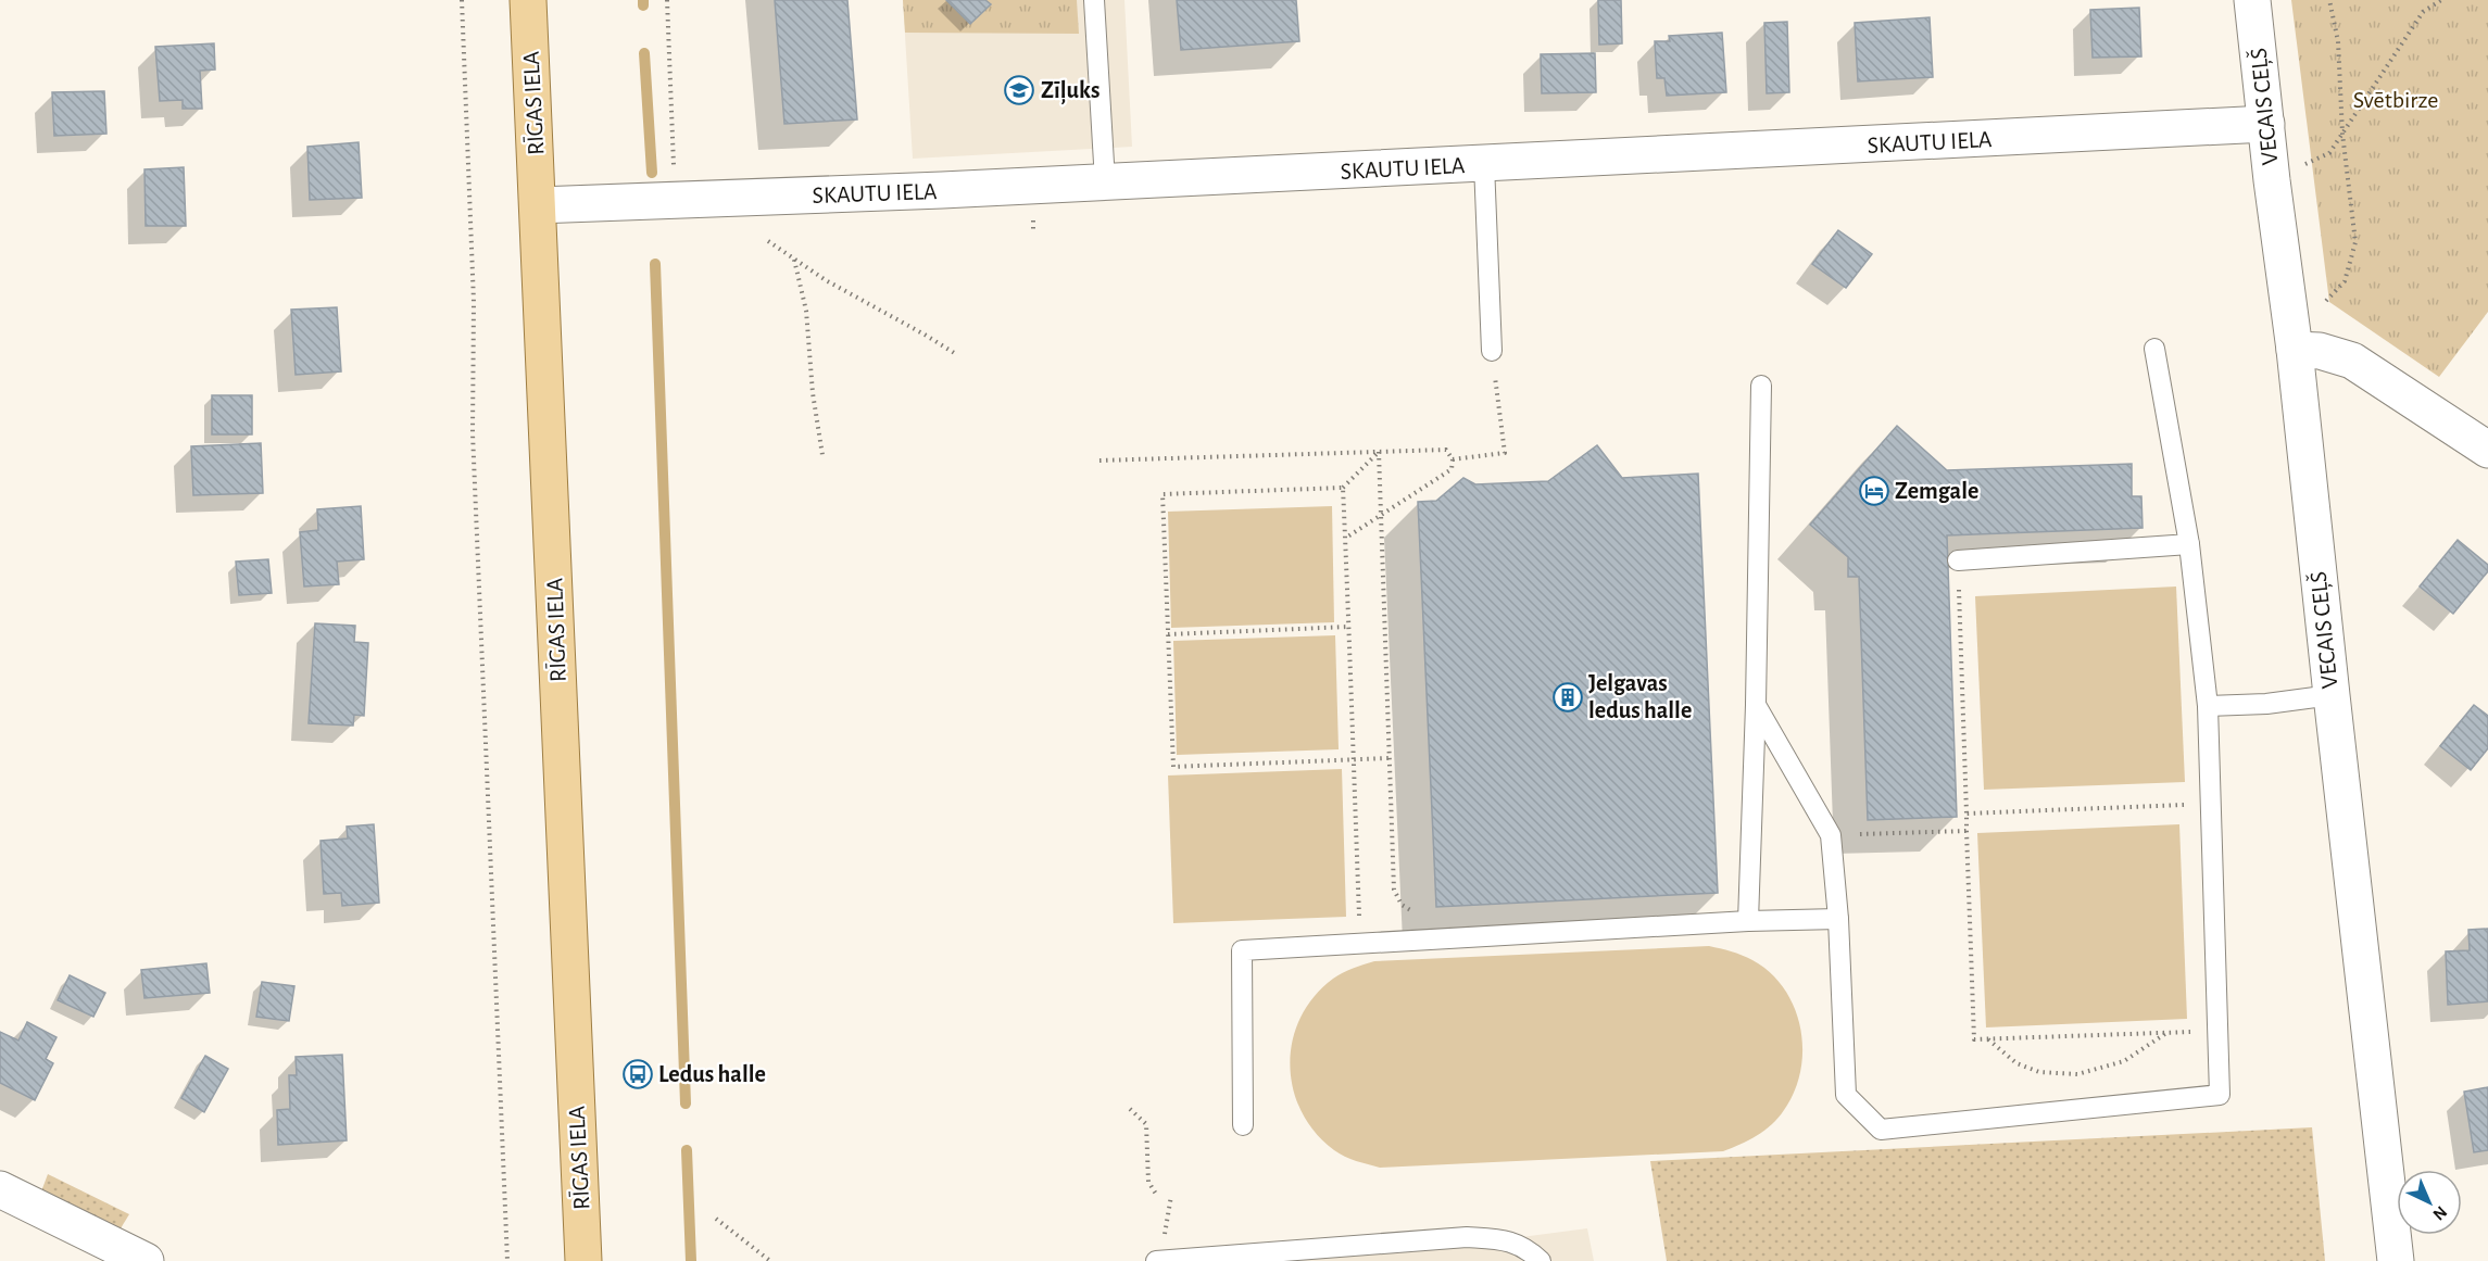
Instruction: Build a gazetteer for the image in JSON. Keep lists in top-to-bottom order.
{
  "streets": {
    "main road": ["RĪGAS IELA"],
    "street": ["VECAIS CEĻŠ", "SKAUTU IELA"]
  },
  "crossings": [
    ["RĪGAS IELA", "SKAUTU IELA"],
    ["VECAIS CEĻŠ", "SKAUTU IELA"]
  ],
  "parks": ["Svētbirze"],
  "places": {
    "school or university": ["Zīļuks"],
    "hotel": ["Zemgale"],
    "building": ["Jelgavas ledus halle"],
    "bus stop": ["Ledus halle"]
  },
  "north": "bottom right"
}
